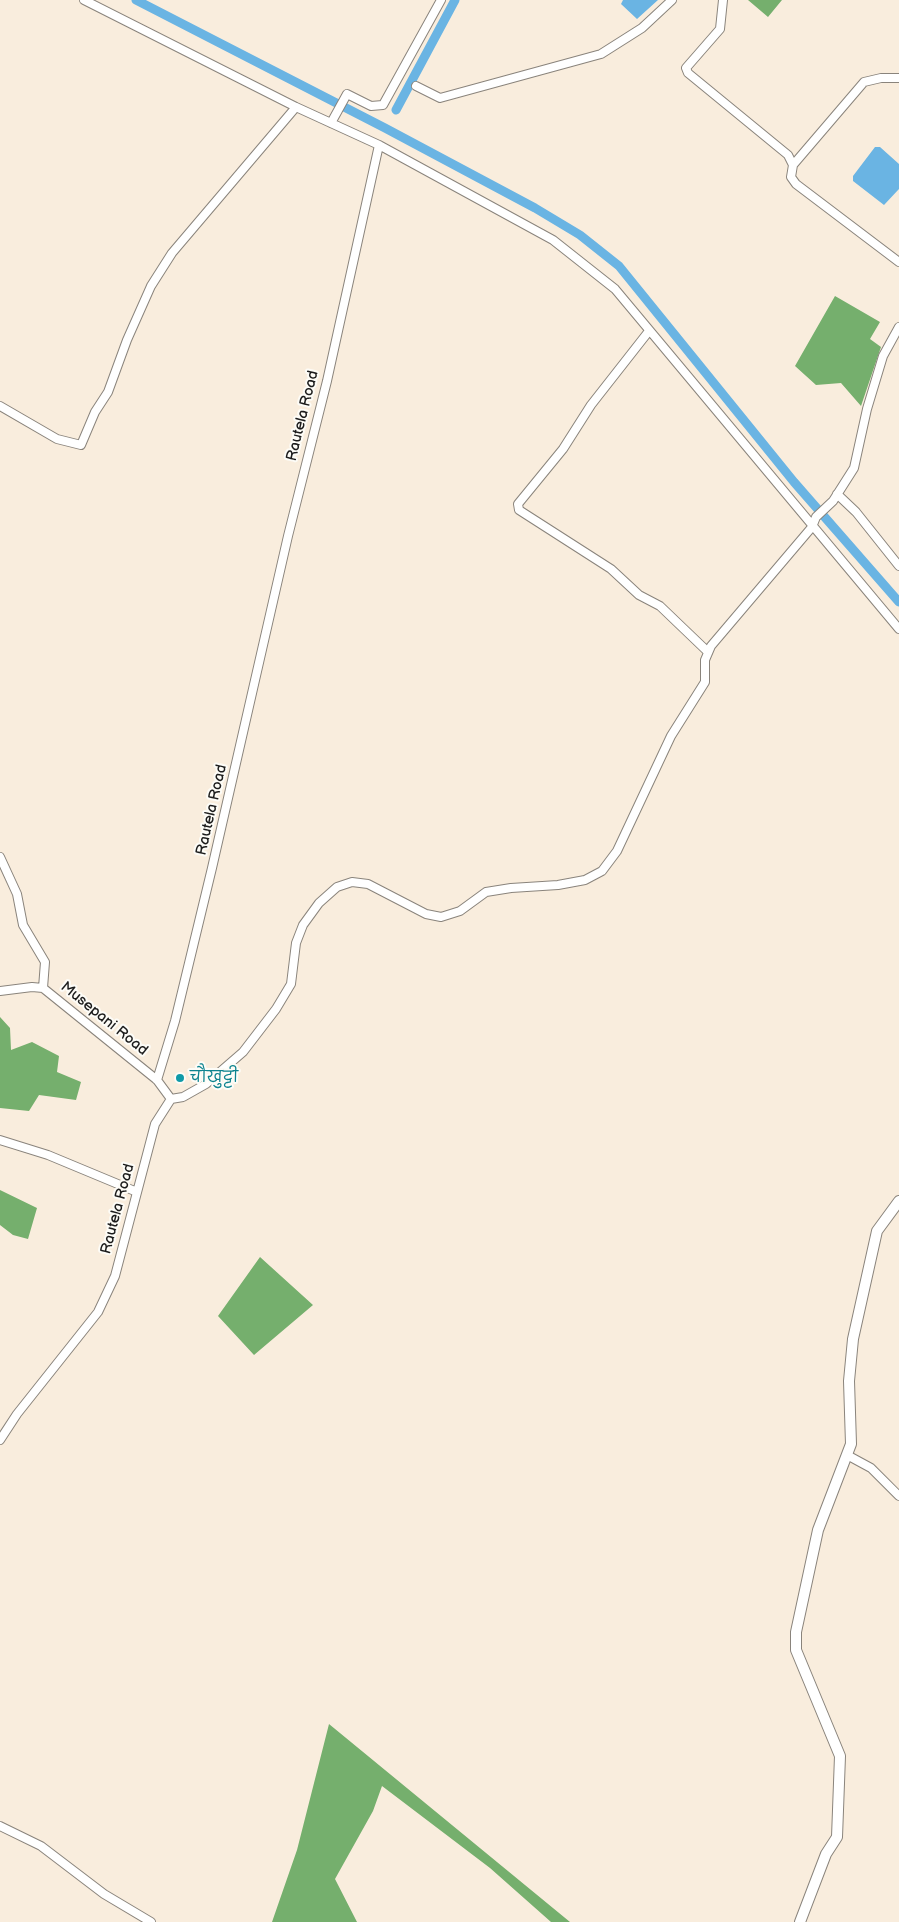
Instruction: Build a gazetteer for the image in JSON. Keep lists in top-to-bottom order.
{
  "streets": {
    "street": ["Rautela Road", "Musepani Road"]
  },
  "crossings": [
    ["Rautela Road", "Musepani Road"]
  ],
  "places": ["चौखुट्टी"]
}
